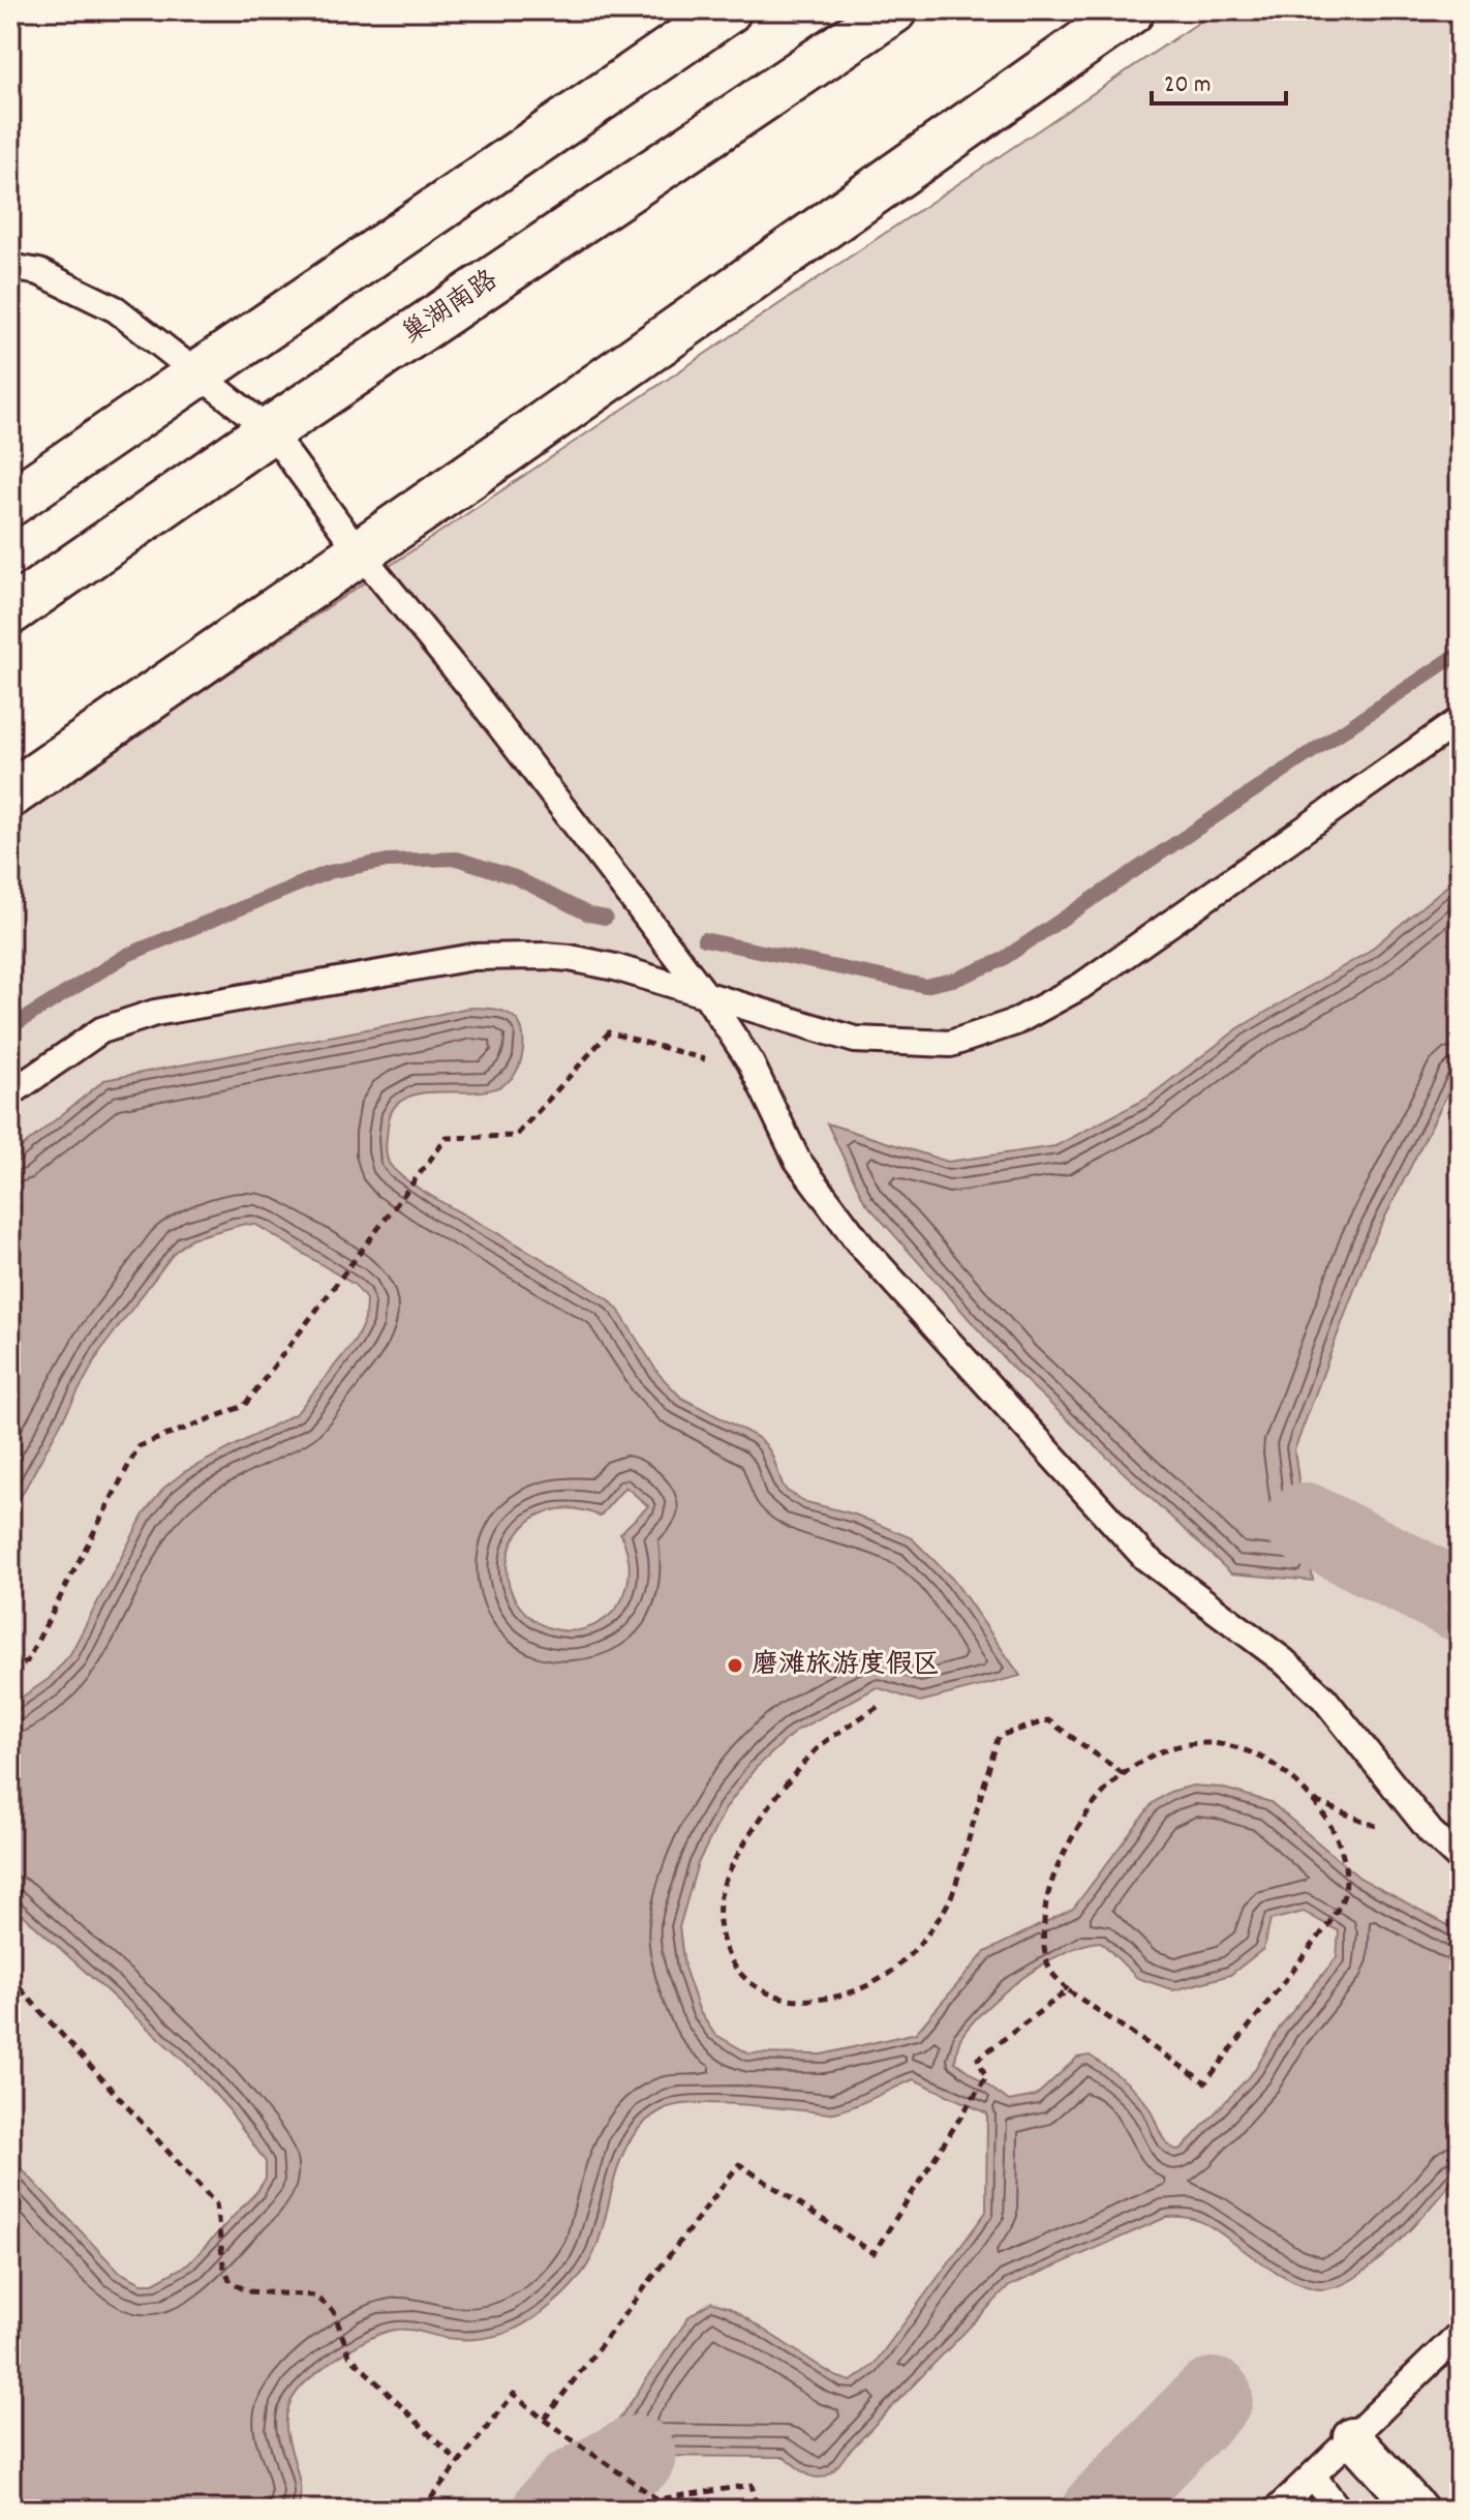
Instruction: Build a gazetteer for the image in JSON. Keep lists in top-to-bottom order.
{
  "streets": {
    "main road": ["巢湖南路"]
  },
  "places": ["磨滩旅游度假区"],
  "scale_bar": "20 m"
}
